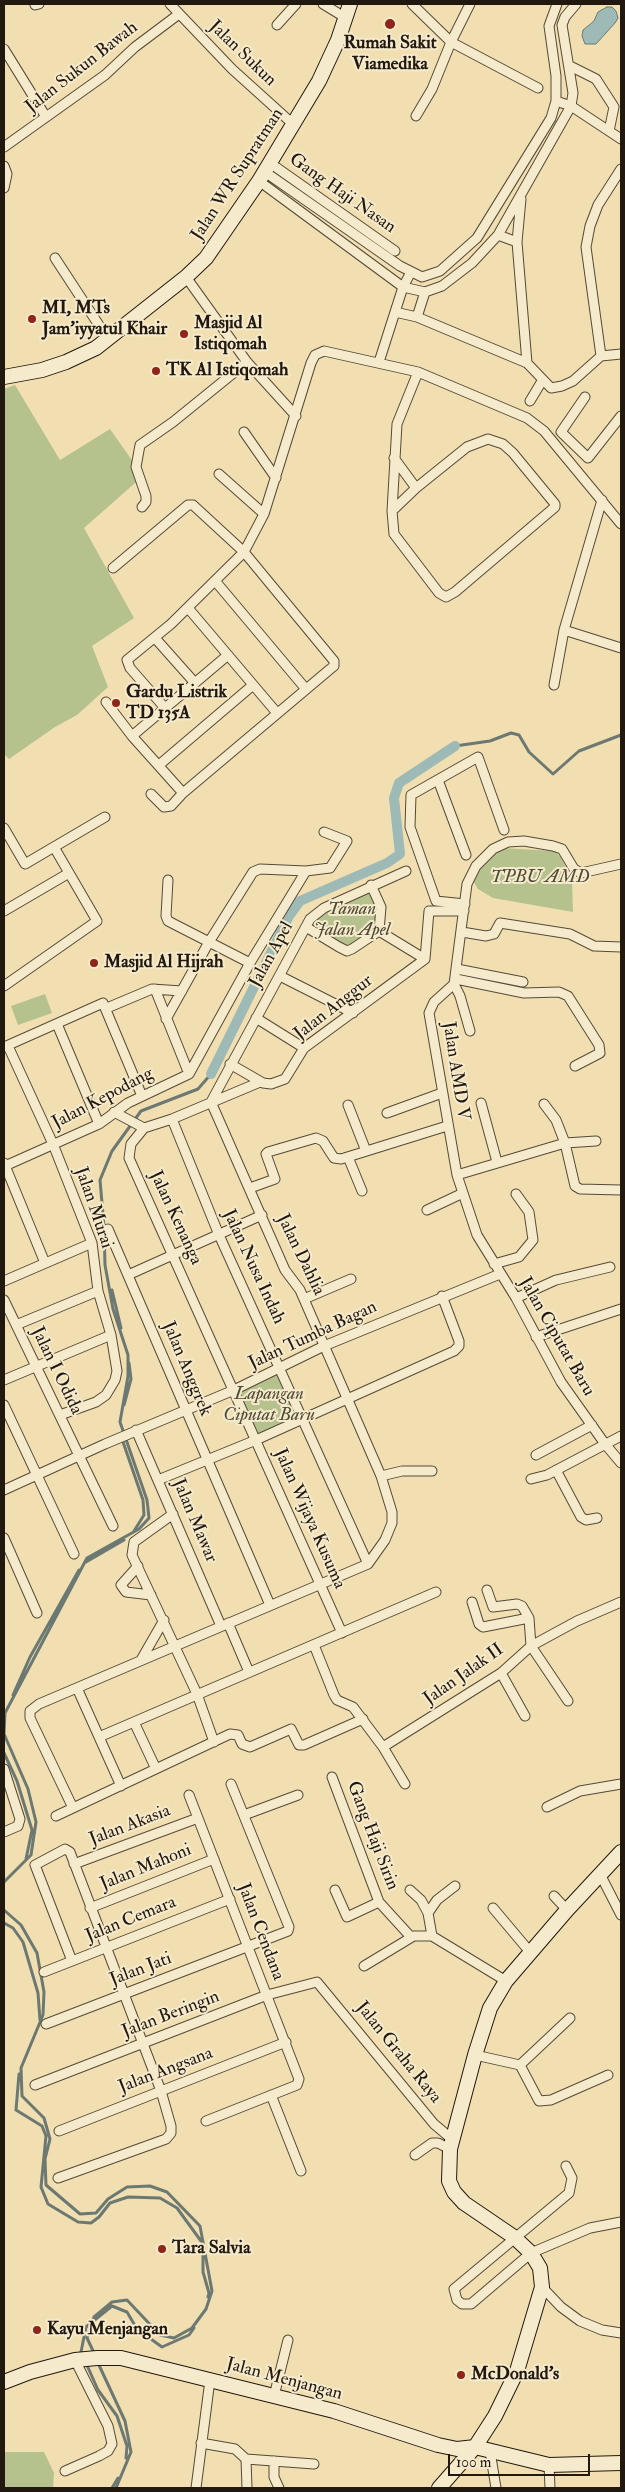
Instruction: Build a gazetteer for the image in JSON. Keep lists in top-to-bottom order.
{
  "streets": {
    "main road": ["Jalan WR Supratman", "Jalan Menjangan"],
    "street": [
      "Jalan Sukun",
      "Jalan Sukun Bawah",
      "Gang Haji Nasan",
      "Jalan Apel",
      "Jalan Anggur",
      "Jalan AMD V",
      "Jalan Kepodang",
      "Jalan Murai",
      "Jalan Kenanga",
      "Jalan Dahlia",
      "Jalan Nusa Indah",
      "Jalan Tumba Bagan",
      "Jalan Ciputat Baru",
      "Jalan Anggrek",
      "Jalan I Odida",
      "Jalan Wijaya Kusuma",
      "Jalan Mawar",
      "Jalan Jalak II",
      "Jalan Akasia",
      "Gang Haji Sirin",
      "Jalan Mahoni",
      "Jalan Cemara",
      "Jalan Cendana",
      "Jalan Jati",
      "Jalan Beringin",
      "Jalan Graha Raya",
      "Jalan Angsana"
    ]
  },
  "crossings": [
    ["Jalan Sukun", "Jalan Sukun Bawah"],
    ["Jalan Sukun", "Jalan WR Supratman"],
    ["Jalan WR Supratman", "Gang Haji Nasan"],
    ["Jalan Apel", "Jalan Anggur"],
    ["Jalan Apel", "Jalan Dahlia"],
    ["Jalan Anggur", "Jalan Dahlia"],
    ["Jalan AMD V", "Jalan Tumba Bagan"],
    ["Jalan AMD V", "Jalan Ciputat Baru"],
    ["Jalan Kepodang", "Jalan Murai"],
    ["Jalan Murai", "Jalan I Odida"],
    ["Jalan Kenanga", "Jalan Tumba Bagan"],
    ["Jalan Kenanga", "Jalan Wijaya Kusuma"],
    ["Jalan Dahlia", "Jalan Nusa Indah"],
    ["Jalan Dahlia", "Jalan Tumba Bagan"],
    ["Jalan Nusa Indah", "Jalan Tumba Bagan"],
    ["Jalan Tumba Bagan", "Jalan Ciputat Baru"],
    ["Jalan Tumba Bagan", "Jalan Anggrek"],
    ["Jalan Tumba Bagan", "Jalan I Odida"],
    ["Jalan Tumba Bagan", "Jalan Wijaya Kusuma"],
    ["Jalan Tumba Bagan", "Jalan Mawar"],
    ["Jalan Akasia", "Jalan Cendana"],
    ["Jalan Mahoni", "Jalan Cendana"],
    ["Jalan Cemara", "Jalan Cendana"],
    ["Jalan Cendana", "Jalan Jati"],
    ["Jalan Cendana", "Jalan Beringin"],
    ["Jalan Cendana", "Jalan Angsana"],
    ["Jalan Beringin", "Jalan Graha Raya"]
  ],
  "parks": ["TPBU AMD", "Taman Jalan Apel", "Lapangan Ciputat Baru"],
  "places": [
    "Rumah Sakit Viamedika",
    "MI, MTs Jam'iyyatul Khair",
    "Masjid Al Istiqomah",
    "TK Al Istiqomah",
    "Gardu Listrik TD 135A",
    "Masjid Al Hijrah",
    "Tara Salvia",
    "Kayu Menjangan",
    "McDonald's"
  ],
  "scale_bar": "100 m"
}
